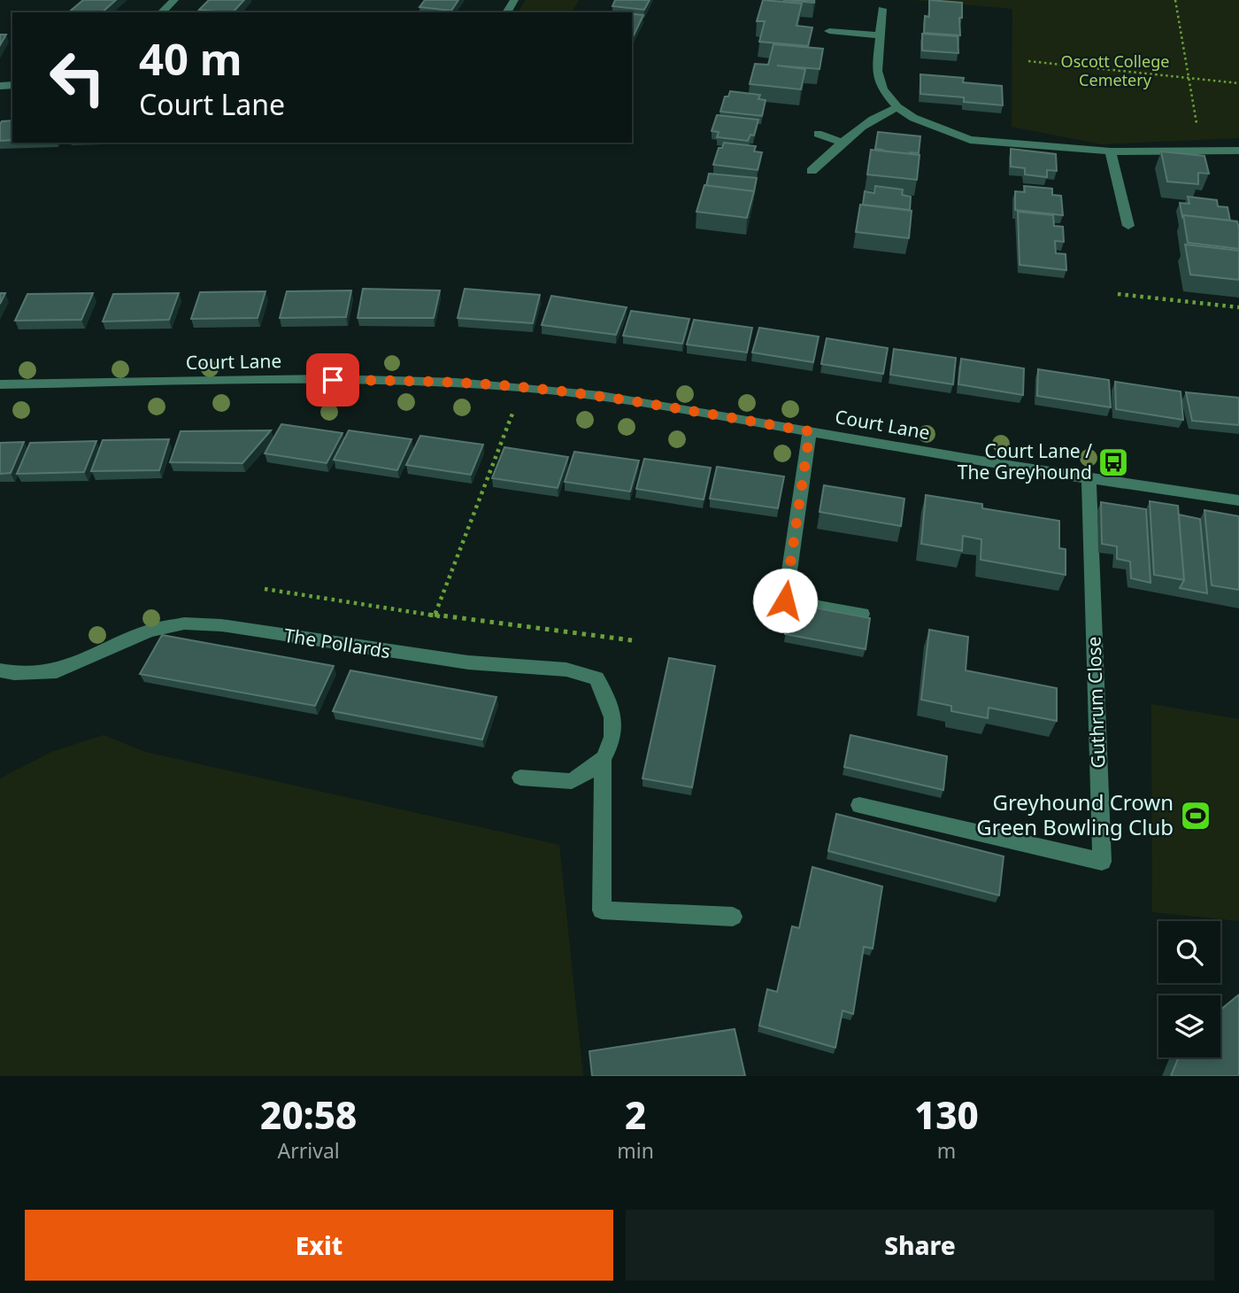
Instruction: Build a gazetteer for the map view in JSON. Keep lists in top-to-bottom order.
{
  "streets": {
    "street": ["Court Lane", "The Pollards", "Guthrum Close"]
  },
  "crossings": [
    ["Court Lane", "Guthrum Close"]
  ],
  "parks": ["Oscott College Cemetery"],
  "places": {
    "bus stop": ["Court Lane / The Greyhound"],
    "sports": ["Greyhound Crown Green Bowling Club"]
  },
  "page": {
    "turn": ["40 m", "Court Lane"],
    "eta": [
      "20:58",
      "Arrival",
      "2",
      "min",
      "130",
      "m"
    ],
    "buttons": ["Exit", "Share"]
  }
}
